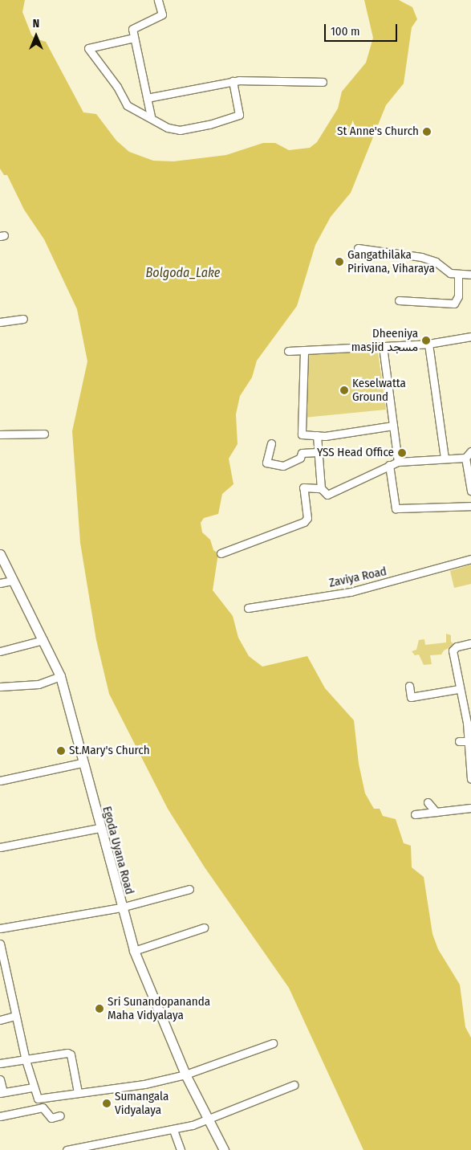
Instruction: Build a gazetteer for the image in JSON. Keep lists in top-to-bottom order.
{
  "streets": {
    "main road": ["Egoda Uyana Road"],
    "street": ["Zaviya Road"]
  },
  "water": ["Bolgoda_Lake"],
  "places": [
    "St Anne's Church",
    "Gangathilaka Pirivana, Viharaya",
    "Dheeniya masjid مسجد",
    "Keselwatta Ground",
    "YSS Head Office",
    "St.Mary's Church",
    "Sri Sunandopananda Maha Vidyalaya",
    "Sumangala Vidyalaya"
  ],
  "scale_bar": "100 m",
  "north": "top"
}
